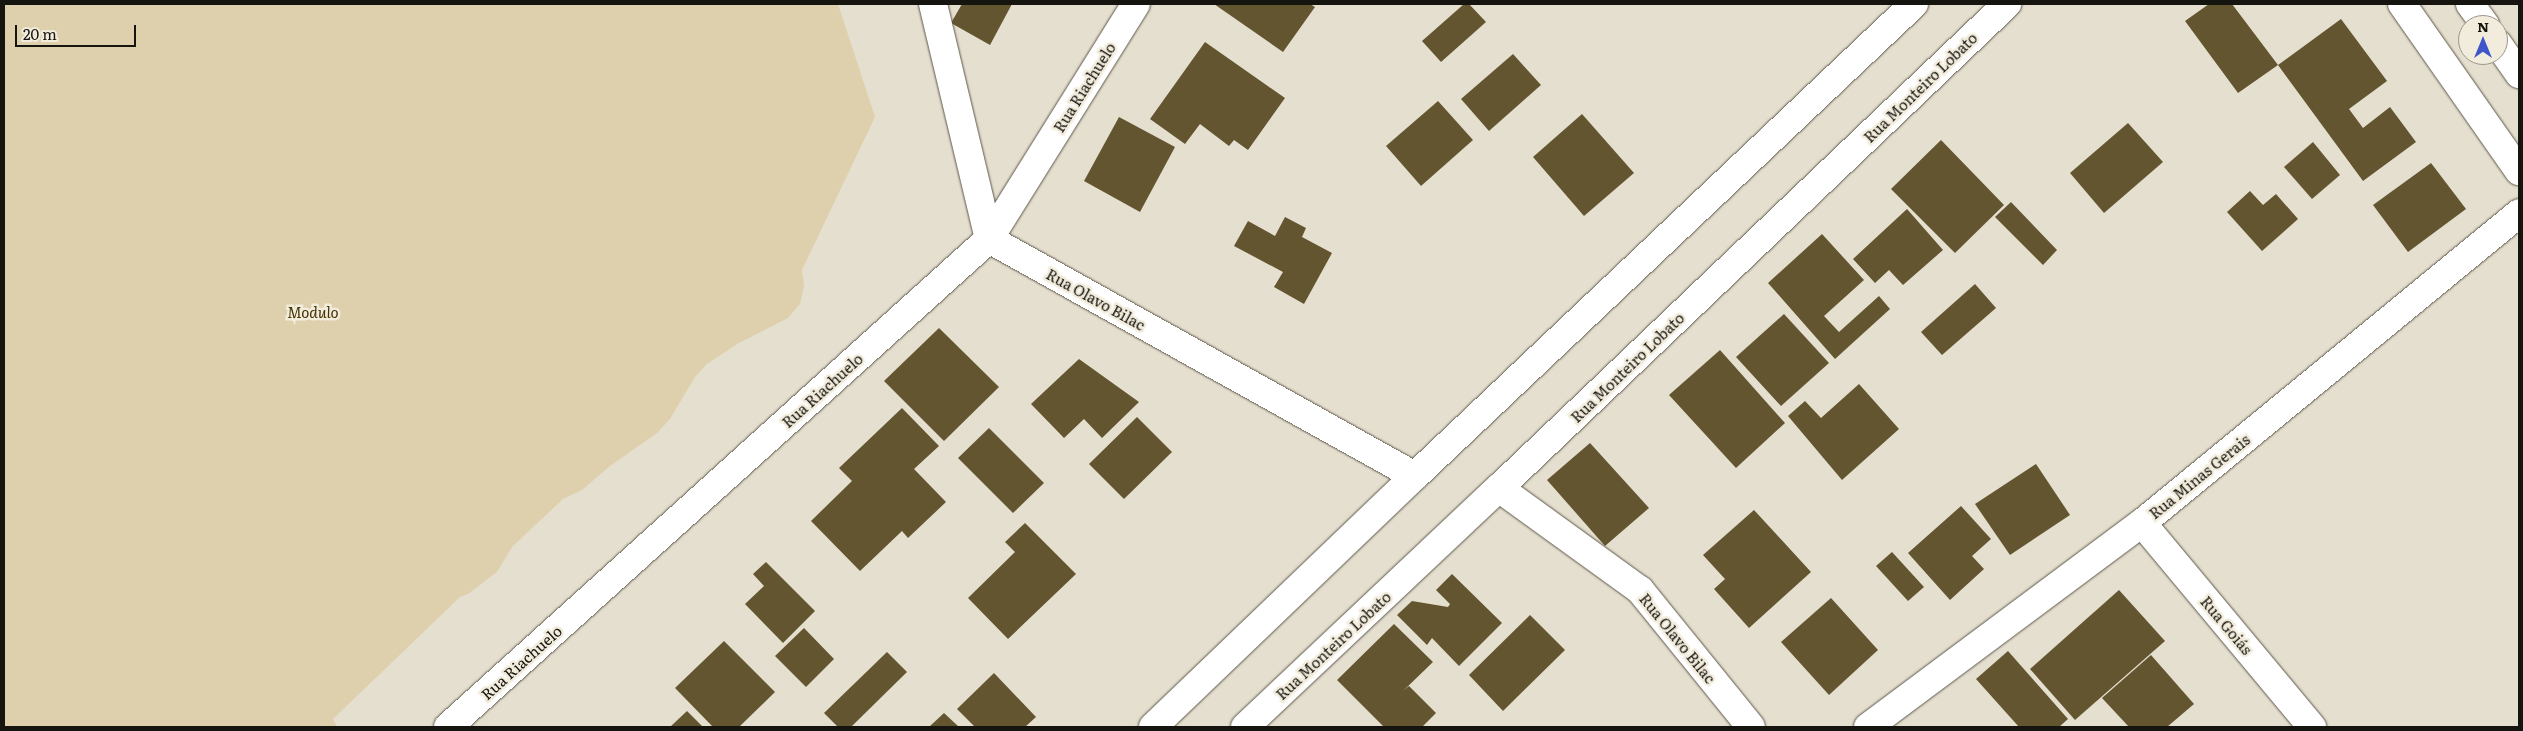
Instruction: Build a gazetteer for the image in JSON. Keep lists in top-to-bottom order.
{
  "streets": {
    "street": [
      "Rua Riachuelo",
      "Rua Monteiro Lobato",
      "Rua Olavo Bilac",
      "Rua Minas Gerais",
      "Rua Goiás"
    ]
  },
  "crossings": [
    ["Rua Riachuelo", "Rua Olavo Bilac"],
    ["Rua Monteiro Lobato", "Rua Olavo Bilac"],
    ["Rua Minas Gerais", "Rua Goiás"]
  ],
  "parks": ["Modulo"],
  "scale_bar": "20 m",
  "north": "top"
}
